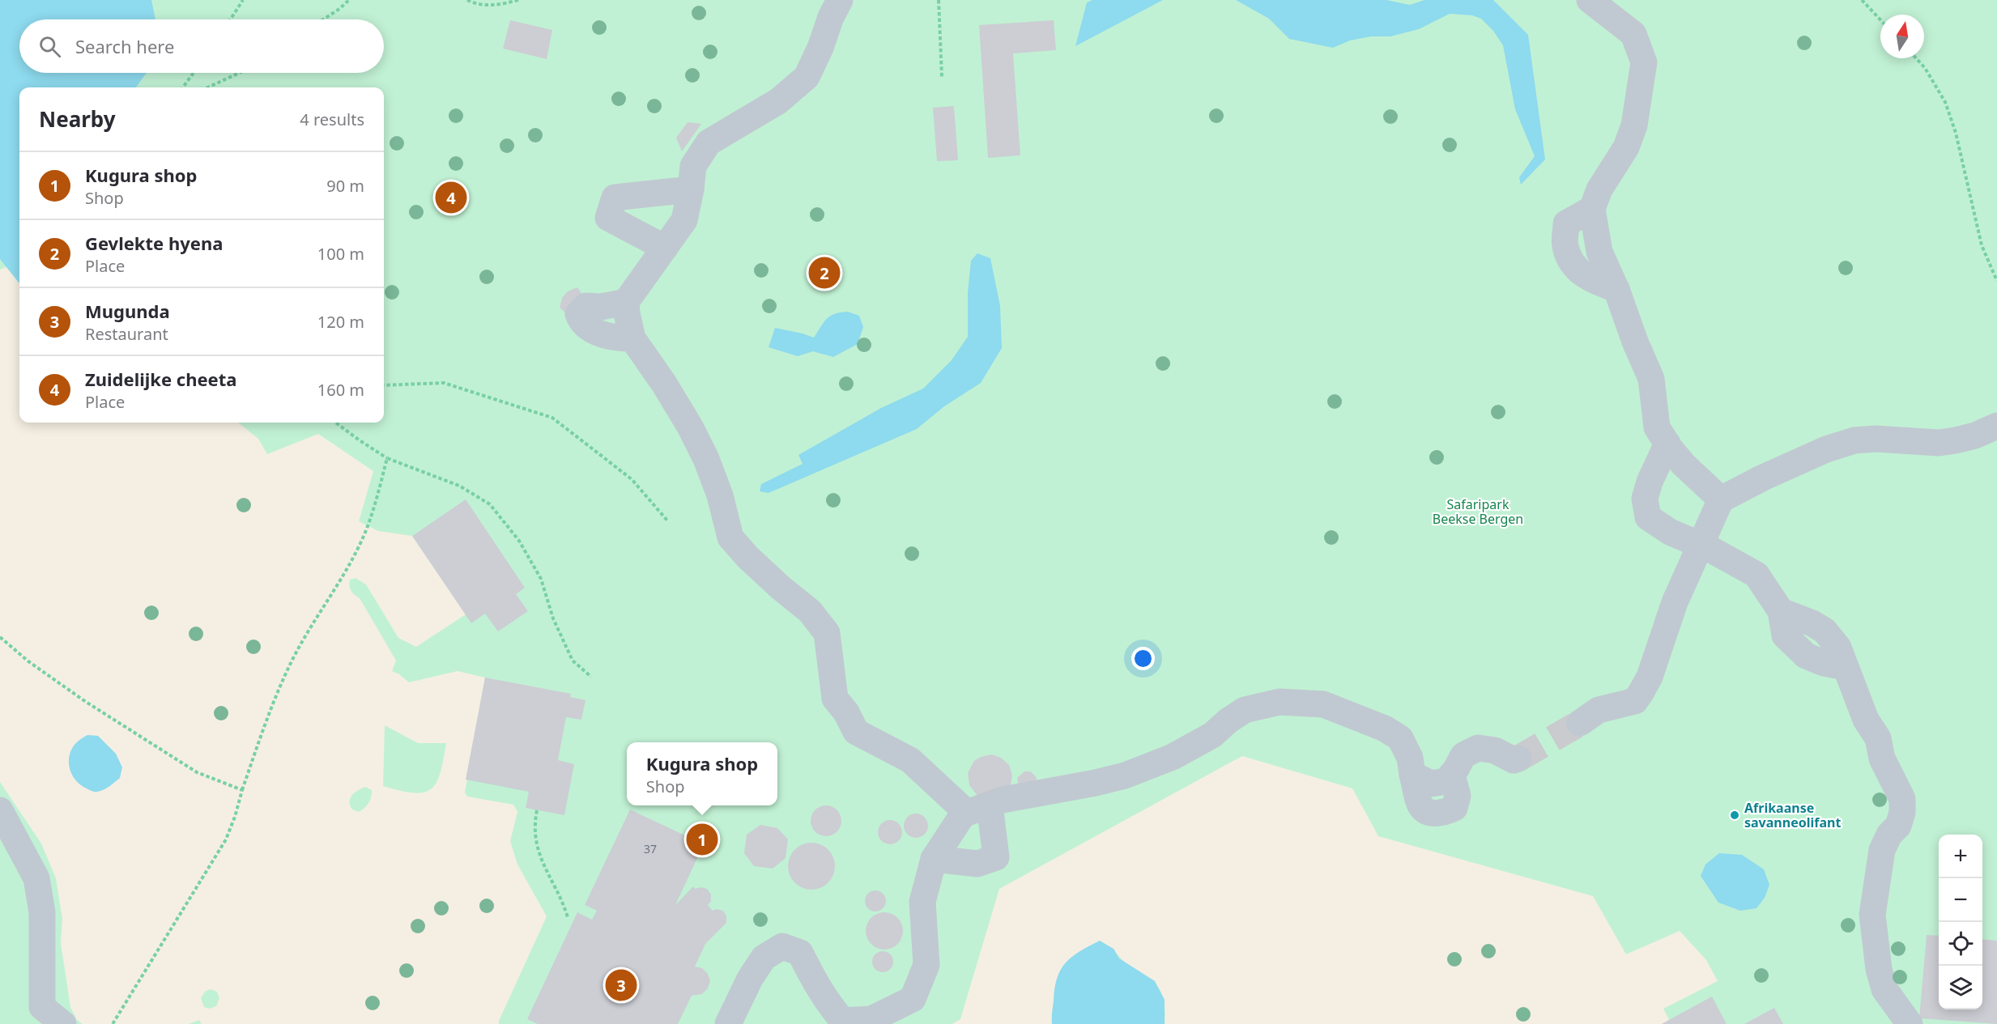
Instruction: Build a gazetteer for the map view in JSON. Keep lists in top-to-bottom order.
{
  "parks": ["Safaripark Beekse Bergen"],
  "places": ["Afrikaanse savanneolifant"],
  "house_numbers": ["37"],
  "north": "top",
  "page": {
    "search": "Search here",
    "heading": ["Nearby", "4 results"],
    "list": [
      {
        "mark": "1",
        "name": "Kugura shop",
        "note": "Shop",
        "value": "90 m"
      },
      {
        "mark": "2",
        "name": "Gevlekte hyena",
        "note": "Place",
        "value": "100 m"
      },
      {
        "mark": "3",
        "name": "Mugunda",
        "note": "Restaurant",
        "value": "120 m"
      },
      {
        "mark": "4",
        "name": "Zuidelijke cheeta",
        "note": "Place",
        "value": "160 m"
      }
    ],
    "pins": [
      "4",
      "2",
      "1",
      "3"
    ],
    "popup": ["Kugura shop", "Shop"],
    "map_buttons": ["+", "−"]
  }
}
